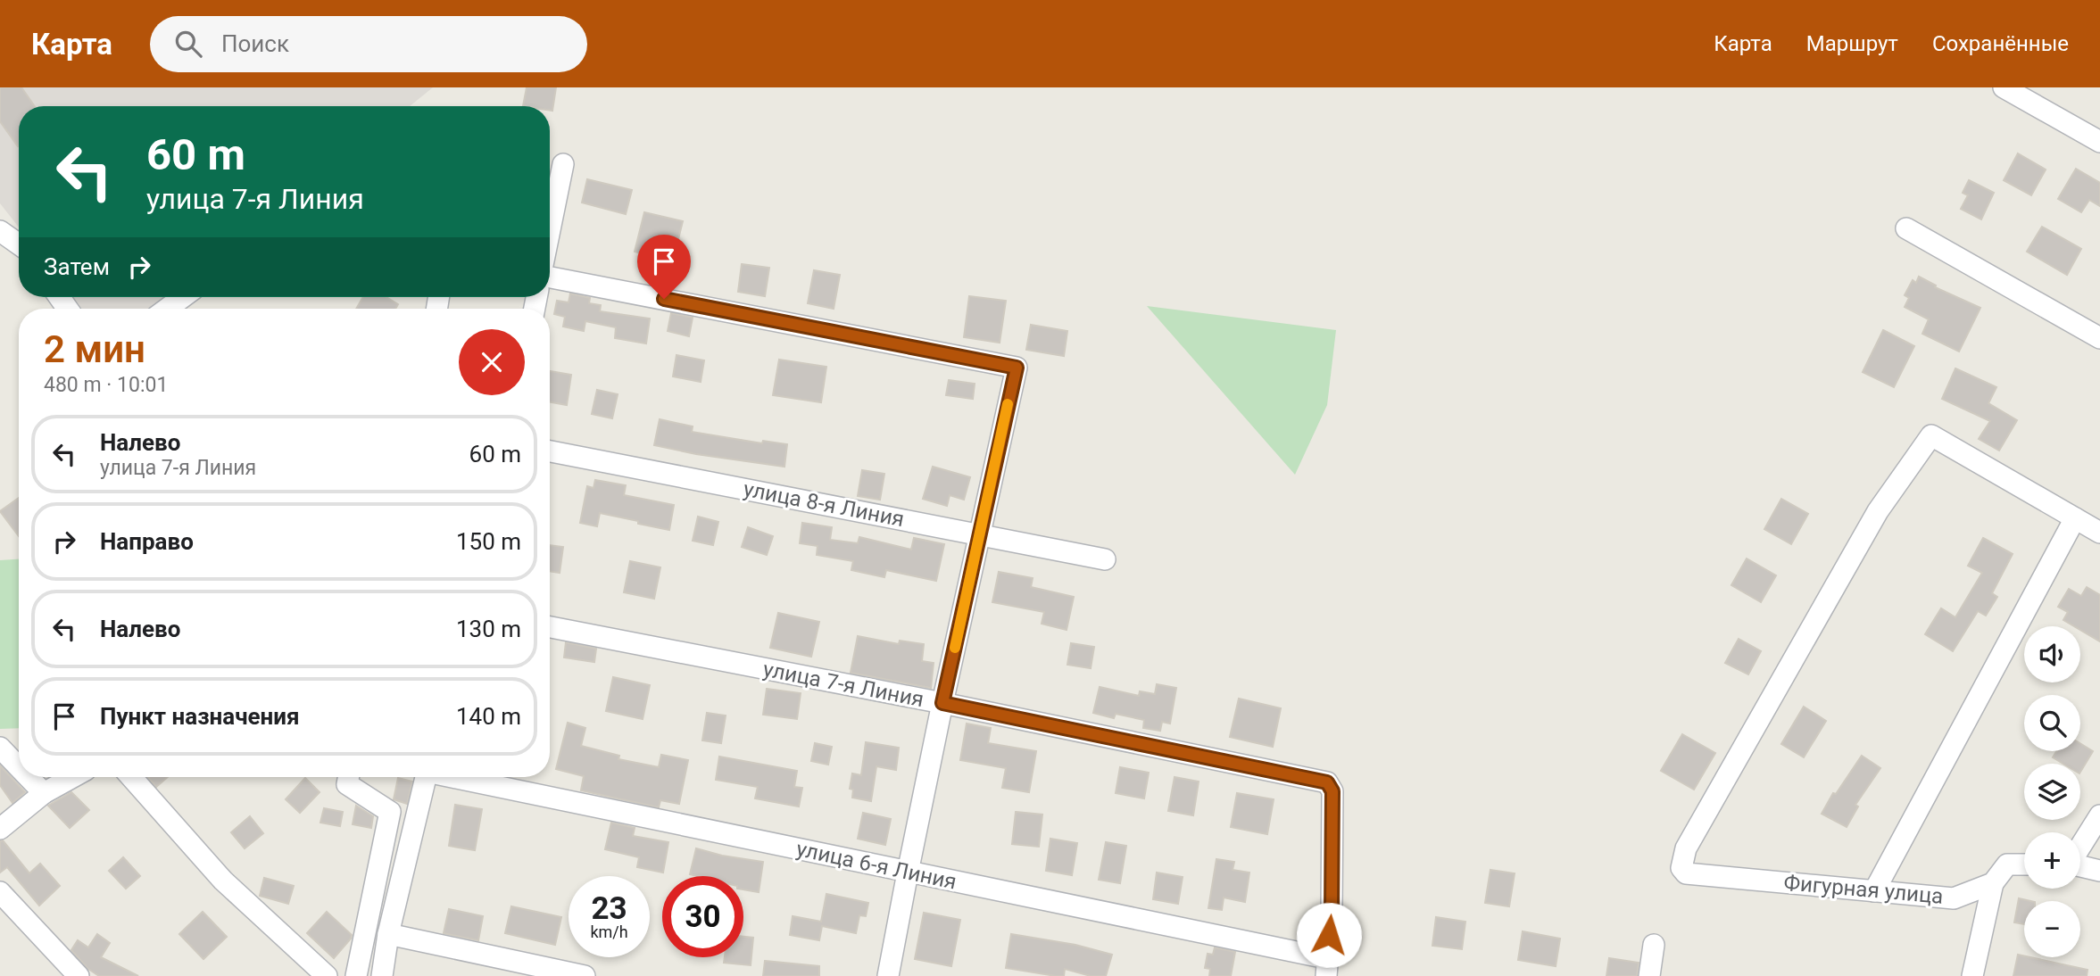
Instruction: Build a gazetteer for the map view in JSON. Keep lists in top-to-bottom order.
{
  "streets": {
    "street": [
      "улица 8-я Линия",
      "улица 7-я Линия",
      "улица 6-я Линия",
      "Фигурная улица"
    ]
  },
  "crossings": [
    ["улица 7-я Линия", "улица 6-я Линия"]
  ],
  "page": {
    "header": "Карта",
    "search": "Поиск",
    "nav": ["Карта", "Маршрут", "Сохранённые"],
    "turn": ["60 m", "улица 7-я Линия"],
    "then": "Затем",
    "heading": ["2 мин", "480 m · 10:01"],
    "list": [
      {
        "name": "Налево",
        "note": "улица 7-я Линия",
        "value": "60 m"
      },
      {
        "name": "Направо",
        "value": "150 m"
      },
      {
        "name": "Налево",
        "value": "130 m"
      },
      {
        "name": "Пункт назначения",
        "value": "140 m"
      }
    ],
    "map_buttons": ["+", "−"],
    "speed": "23 km/h",
    "limit": "30"
  }
}
